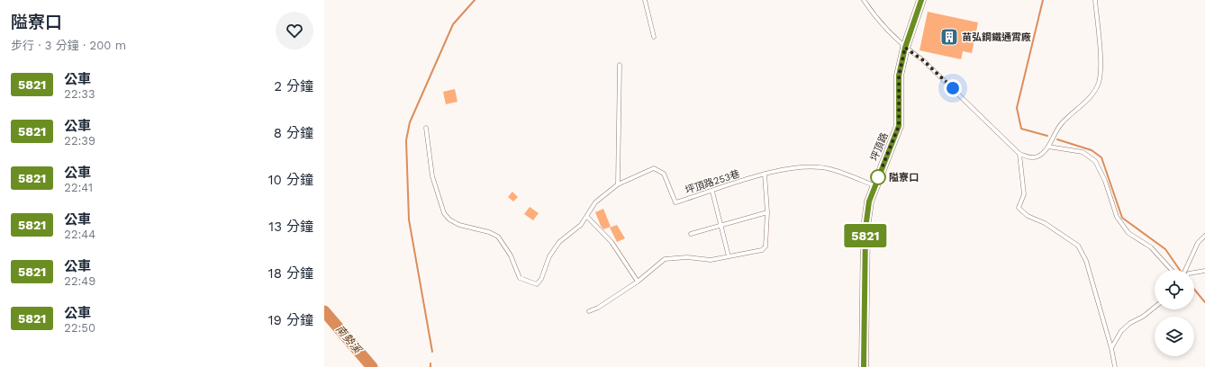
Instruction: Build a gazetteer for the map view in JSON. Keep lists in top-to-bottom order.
{
  "streets": {
    "street": ["坪頂路"],
    "lane": ["坪頂路253巷"]
  },
  "crossings": [
    ["坪頂路", "坪頂路253巷"]
  ],
  "water": ["南勢溪"],
  "places": {
    "building": ["苗弘鋼鐵通霄廠"],
    "other": ["隘寮口"]
  },
  "lines": ["bus line 5821"],
  "page": {
    "heading": ["隘寮口", "步行 · 3 分鐘 · 200 m"],
    "on_map": "5821",
    "list": [
      {
        "mark": "5821",
        "name": "公車",
        "note": "22:33",
        "value": "2 分鐘"
      },
      {
        "mark": "5821",
        "name": "公車",
        "note": "22:39",
        "value": "8 分鐘"
      },
      {
        "mark": "5821",
        "name": "公車",
        "note": "22:41",
        "value": "10 分鐘"
      },
      {
        "mark": "5821",
        "name": "公車",
        "note": "22:44",
        "value": "13 分鐘"
      },
      {
        "mark": "5821",
        "name": "公車",
        "note": "22:49",
        "value": "18 分鐘"
      },
      {
        "mark": "5821",
        "name": "公車",
        "note": "22:50",
        "value": "19 分鐘"
      }
    ]
  }
}
